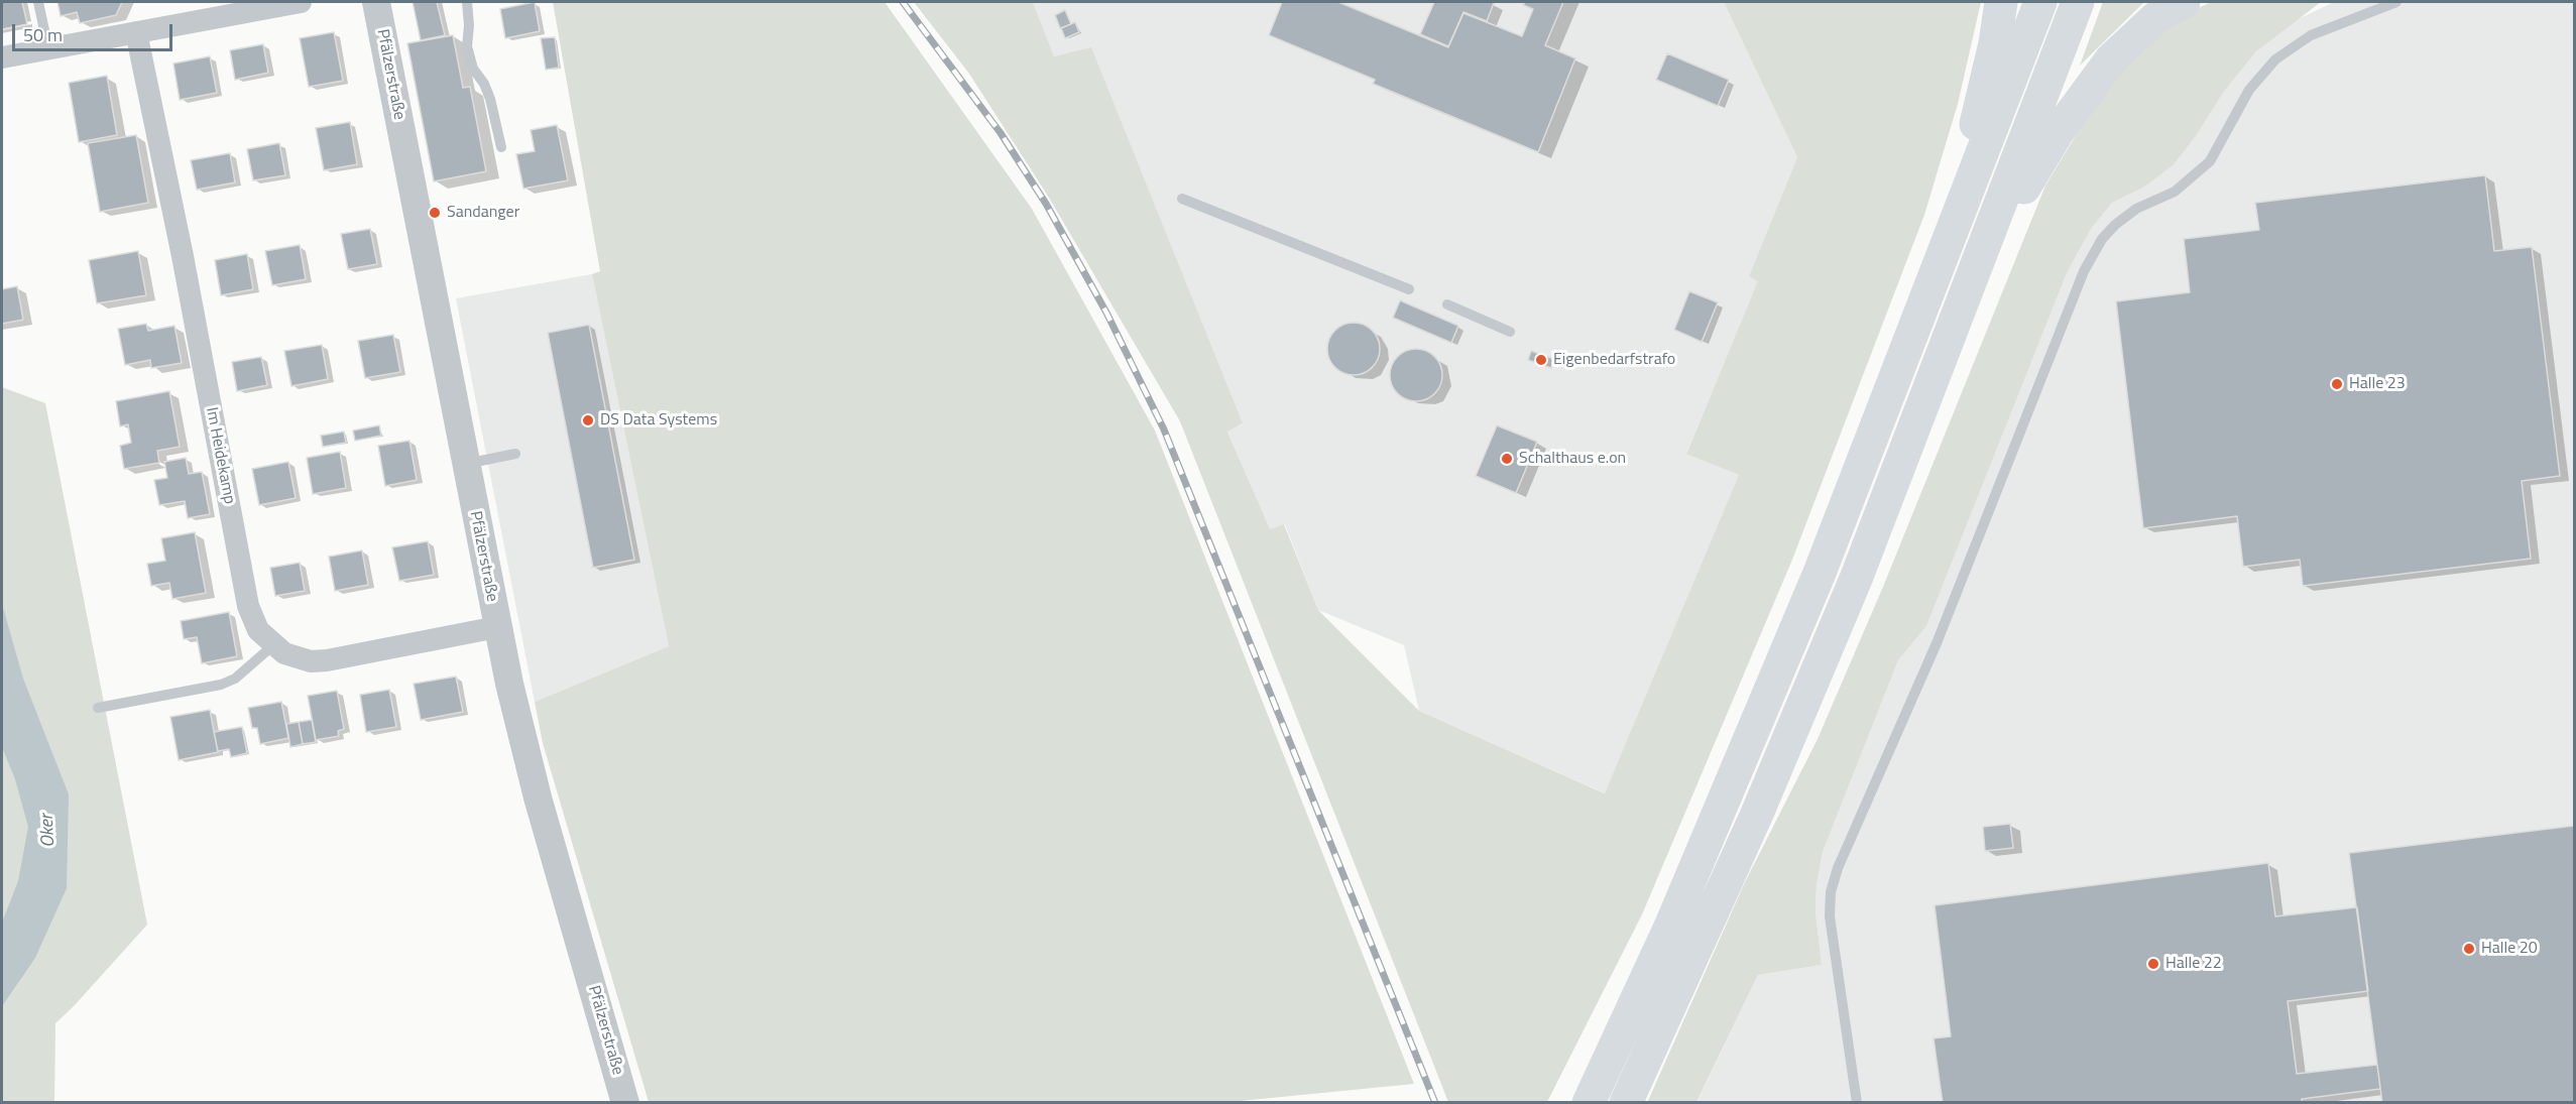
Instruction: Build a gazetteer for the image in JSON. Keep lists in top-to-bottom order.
{
  "streets": {
    "street": ["Pfälzerstraße", "Im Heidekamp"]
  },
  "crossings": [
    ["Pfälzerstraße", "Im Heidekamp"]
  ],
  "water": ["Oker"],
  "places": [
    "Sandanger",
    "Eigenbedarfstrafo",
    "Halle 23",
    "DS Data Systems",
    "Schalthaus e.on",
    "Halle 20",
    "Halle 22"
  ],
  "scale_bar": "50 m"
}
